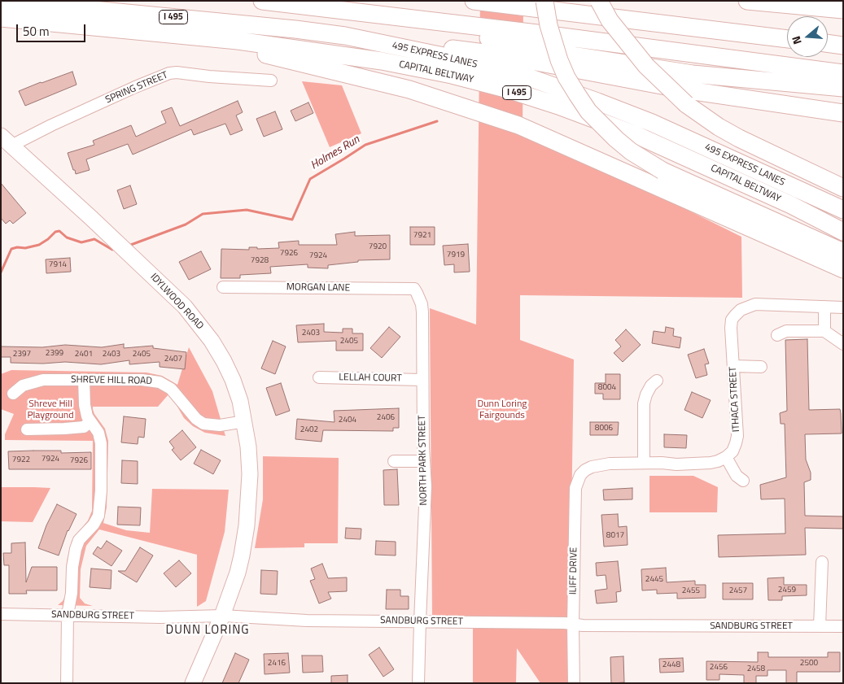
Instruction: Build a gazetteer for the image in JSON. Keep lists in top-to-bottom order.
{
  "streets": {
    "highway": ["I 495", "495 EXPRESS LANES", "CAPITAL BELTWAY"],
    "main road": ["IDYLWOOD ROAD"],
    "street": [
      "SPRING STREET",
      "MORGAN LANE",
      "LELLAH COURT",
      "SHREVE HILL ROAD",
      "ITHACA STREET",
      "NORTH PARK STREET",
      "ILIFF DRIVE",
      "SANDBURG STREET"
    ]
  },
  "crossings": [
    ["SPRING STREET", "IDYLWOOD ROAD"],
    ["MORGAN LANE", "NORTH PARK STREET"],
    ["IDYLWOOD ROAD", "SHREVE HILL ROAD"],
    ["IDYLWOOD ROAD", "SANDBURG STREET"],
    ["LELLAH COURT", "NORTH PARK STREET"],
    ["NORTH PARK STREET", "SANDBURG STREET"],
    ["ILIFF DRIVE", "SANDBURG STREET"]
  ],
  "districts": ["DUNN LORING"],
  "water": ["Holmes Run"],
  "parks": ["Shreve Hill Playground", "Dunn Loring Fairgounds"],
  "house_numbers": [
    "7921",
    "7920",
    "7926",
    "7919",
    "7924",
    "7928",
    "7914",
    "2403",
    "2405",
    "2399",
    "2397",
    "2401",
    "2403",
    "2405",
    "2407",
    "8004",
    "2406",
    "2404",
    "8006",
    "2402",
    "7924",
    "7922",
    "7926",
    "8017",
    "2445",
    "2459",
    "2455",
    "2457",
    "2416",
    "2500",
    "2448",
    "2456",
    "2458"
  ],
  "scale_bar": "50 m",
  "north": "left"
}
